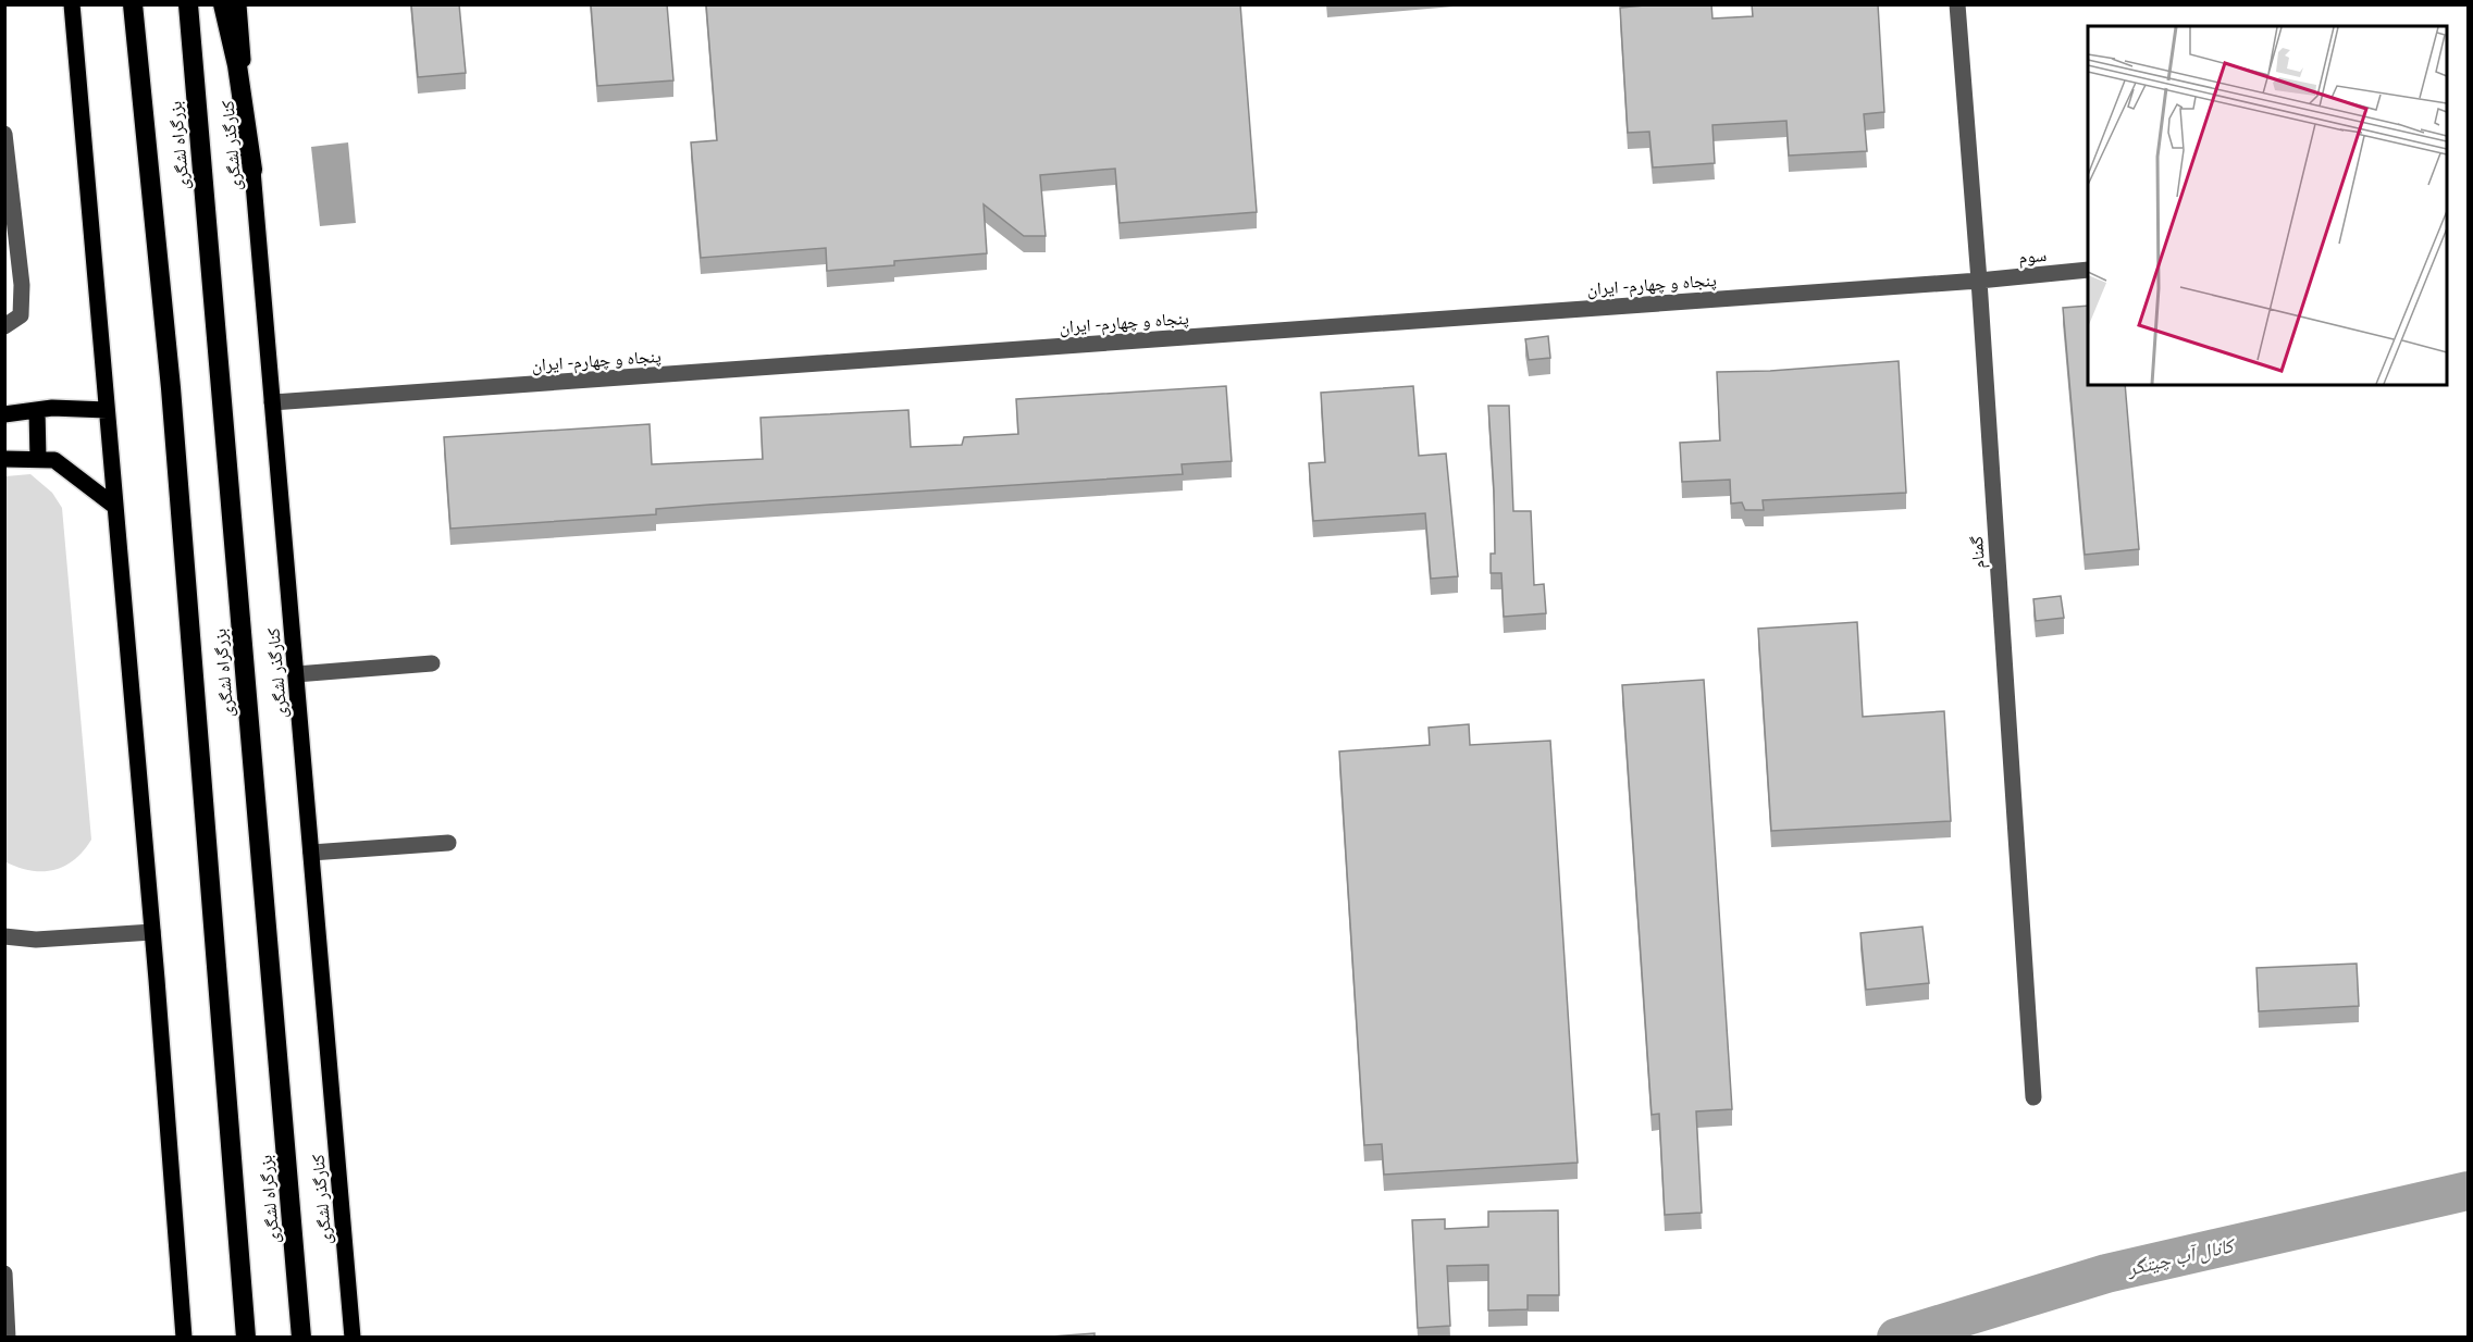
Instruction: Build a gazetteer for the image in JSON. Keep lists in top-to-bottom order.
{
  "streets": {
    "highway": ["بزرگراه لشگری"],
    "main road": ["کنارگذر لشگری"],
    "lane": ["سوم", "پنجاه و چهارم - ایران", "گمنام"]
  },
  "crossings": [
    ["کنارگذر لشگری", "پنجاه و چهارم - ایران"],
    ["سوم", "پنجاه و چهارم - ایران"],
    ["سوم", "گمنام"],
    ["پنجاه و چهارم - ایران", "گمنام"]
  ],
  "water": ["کانال آب چیتگر"]
}
